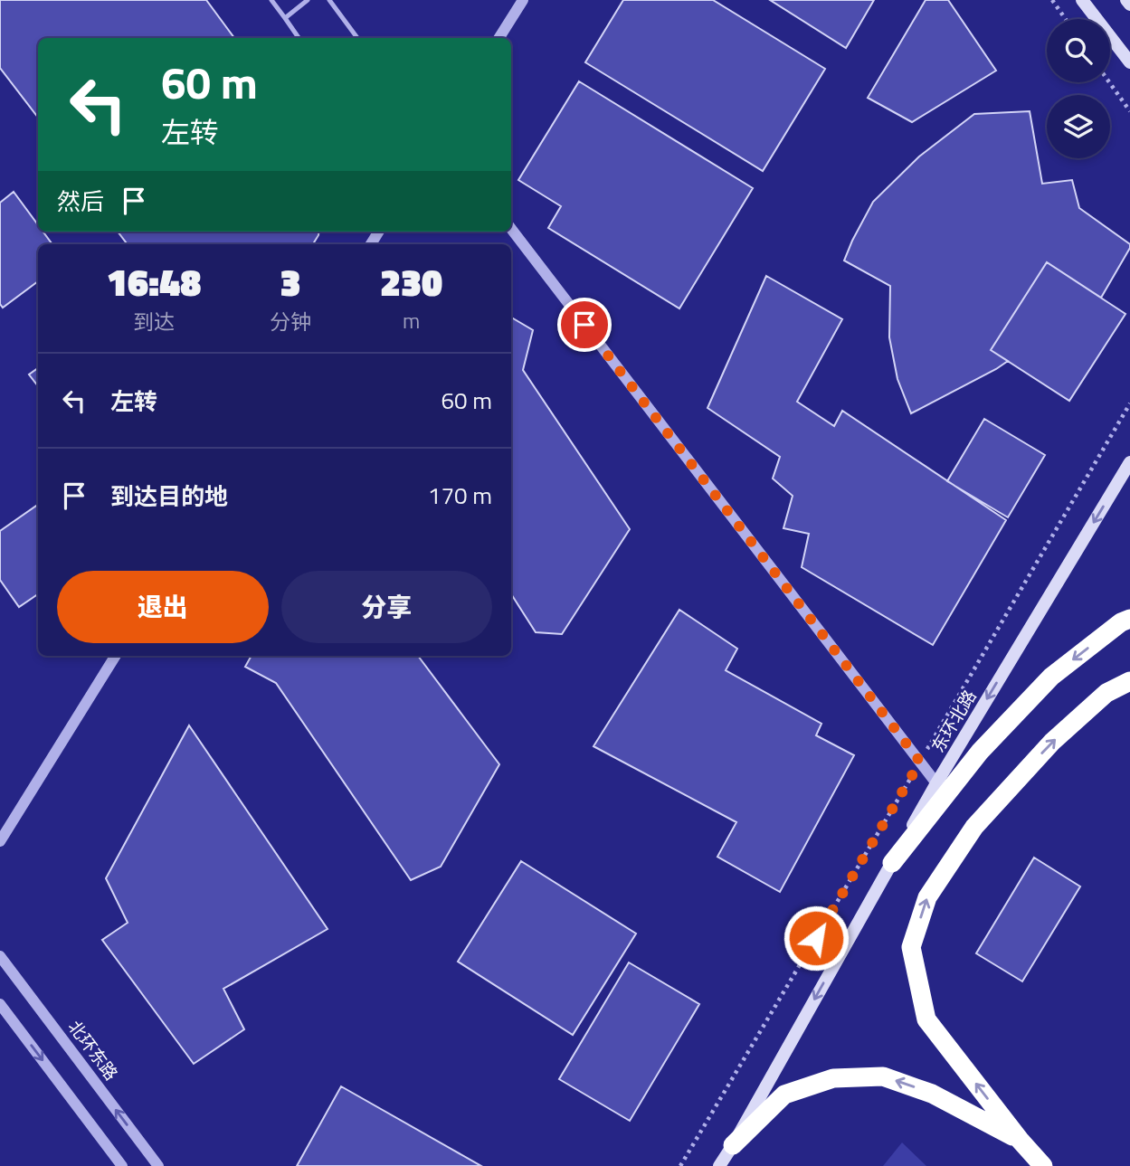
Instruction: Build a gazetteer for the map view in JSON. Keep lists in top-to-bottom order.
{
  "streets": {
    "main road": ["东环北路"],
    "street": ["北环东路"]
  },
  "one_way": ["东环北路"],
  "page": {
    "turn": ["60 m", "左转"],
    "then": "然后",
    "eta": [
      "16:48",
      "到达",
      "3",
      "分钟",
      "230",
      "m"
    ],
    "list": [
      {
        "name": "左转",
        "value": "60 m"
      },
      {
        "name": "到达目的地",
        "value": "170 m"
      }
    ],
    "buttons": ["退出", "分享"]
  }
}
